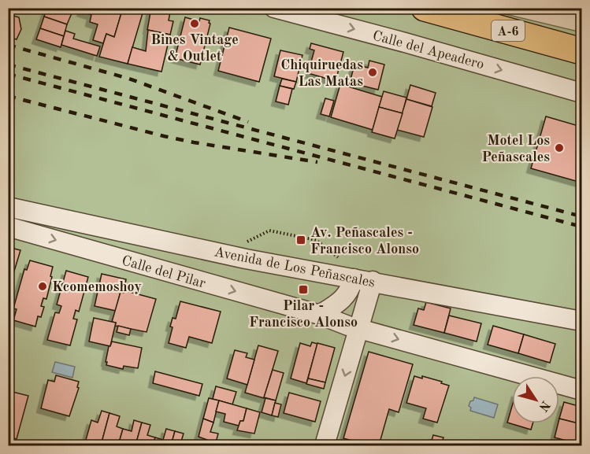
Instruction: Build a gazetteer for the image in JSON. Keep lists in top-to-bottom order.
{
  "streets": {
    "highway": ["A-6"],
    "street": ["Calle del Apeadero", "Avenida de Los Peñascales", "Calle del Pilar"]
  },
  "one_way": ["Calle del Apeadero", "Calle del Pilar"],
  "places": {
    "other": [
      "Bines Vintage & Outlet",
      "Chiquiruedas Las Matas",
      "Motel Los Peñascales",
      "Kcomemoshoy"
    ],
    "transit": ["Av. Peñascales - Francisco Alonso", "Pilar - Francisco Alonso"]
  },
  "north": "bottom right"
}
